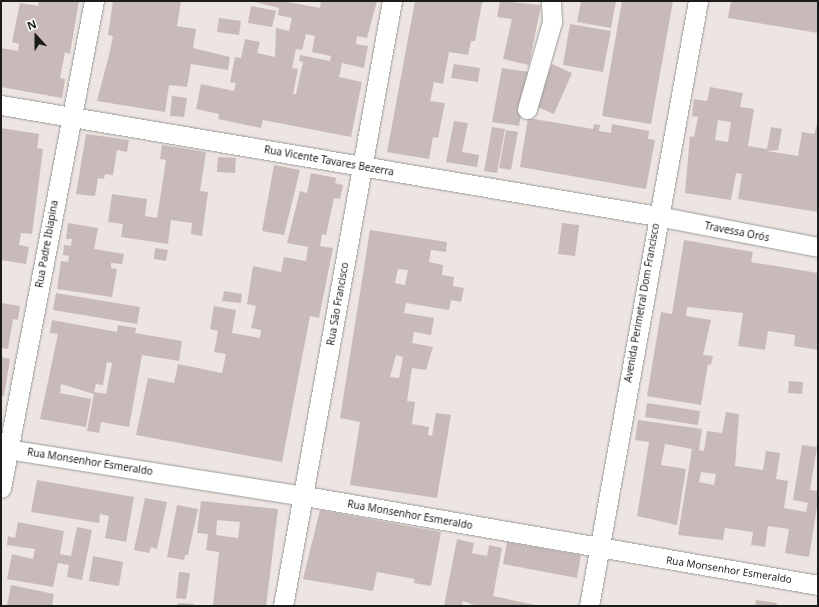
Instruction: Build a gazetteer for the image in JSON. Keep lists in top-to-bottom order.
{
  "streets": {
    "street": [
      "Rua Vicente Tavares Bezerra",
      "Travessa Orós",
      "Rua Padre Ibiapina",
      "Avenida Perimetral Dom Francisco",
      "Rua São Francisco",
      "Rua Monsenhor Esmeraldo"
    ]
  },
  "crossings": [
    ["Rua Vicente Tavares Bezerra", "Travessa Orós"],
    ["Rua Vicente Tavares Bezerra", "Rua Padre Ibiapina"],
    ["Rua Vicente Tavares Bezerra", "Avenida Perimetral Dom Francisco"],
    ["Rua Vicente Tavares Bezerra", "Rua São Francisco"],
    ["Travessa Orós", "Avenida Perimetral Dom Francisco"],
    ["Rua Padre Ibiapina", "Rua Monsenhor Esmeraldo"],
    ["Avenida Perimetral Dom Francisco", "Rua Monsenhor Esmeraldo"],
    ["Rua São Francisco", "Rua Monsenhor Esmeraldo"]
  ],
  "north": "top"
}
